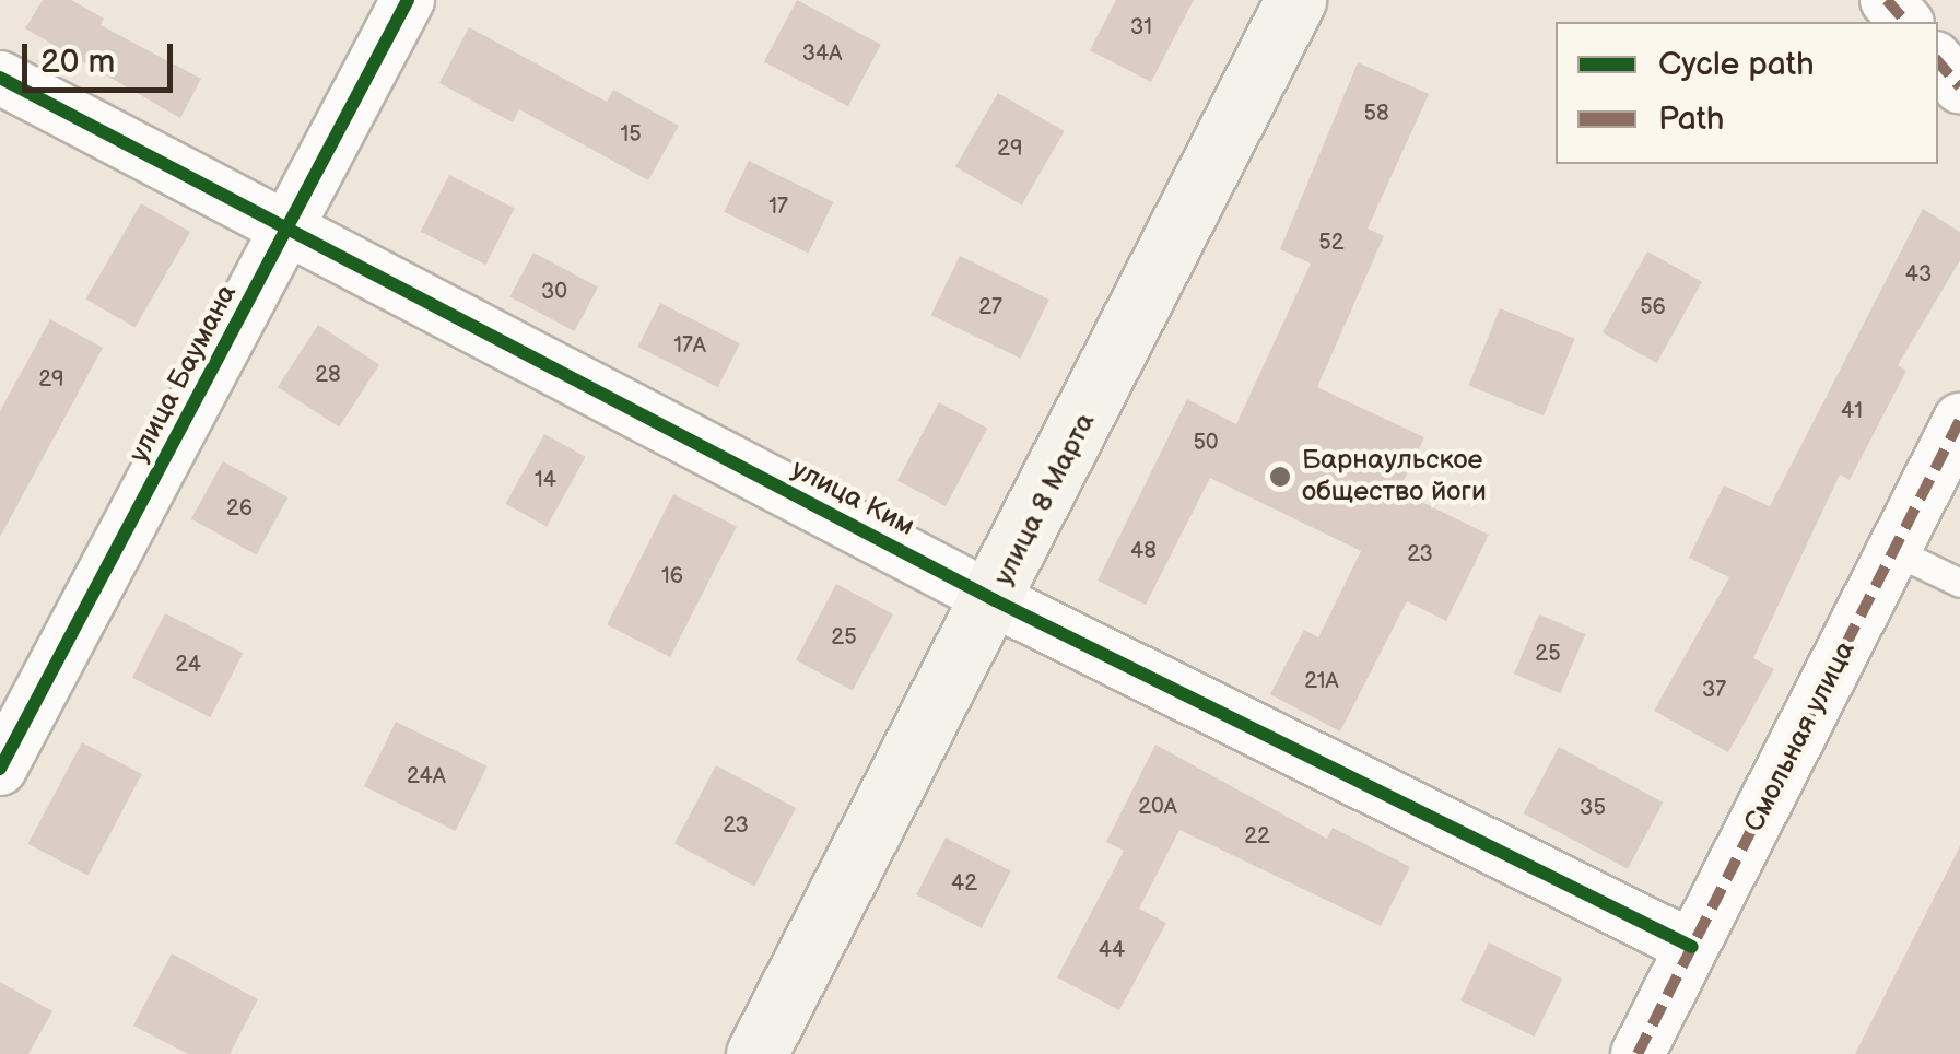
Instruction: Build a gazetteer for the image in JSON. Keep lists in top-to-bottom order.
{
  "streets": {
    "main road": ["улица 8 Марта"],
    "street": ["улица Баумана", "улица Ким", "Смольная улица"]
  },
  "crossings": [
    ["улица Баумана", "улица Ким"],
    ["улица Ким", "улица 8 Марта"],
    ["улица Ким", "Смольная улица"]
  ],
  "places": ["Барнаульское общество йоги"],
  "house_numbers": [
    "31",
    "34А",
    "58",
    "15",
    "29",
    "17",
    "52",
    "43",
    "30",
    "27",
    "56",
    "17А",
    "28",
    "29",
    "41",
    "50",
    "14",
    "26",
    "48",
    "23",
    "16",
    "25",
    "25",
    "24",
    "21А",
    "37",
    "24А",
    "20А",
    "35",
    "23",
    "22",
    "42",
    "44"
  ],
  "legend": ["Cycle path", "Path"],
  "scale_bar": "20 m"
}
